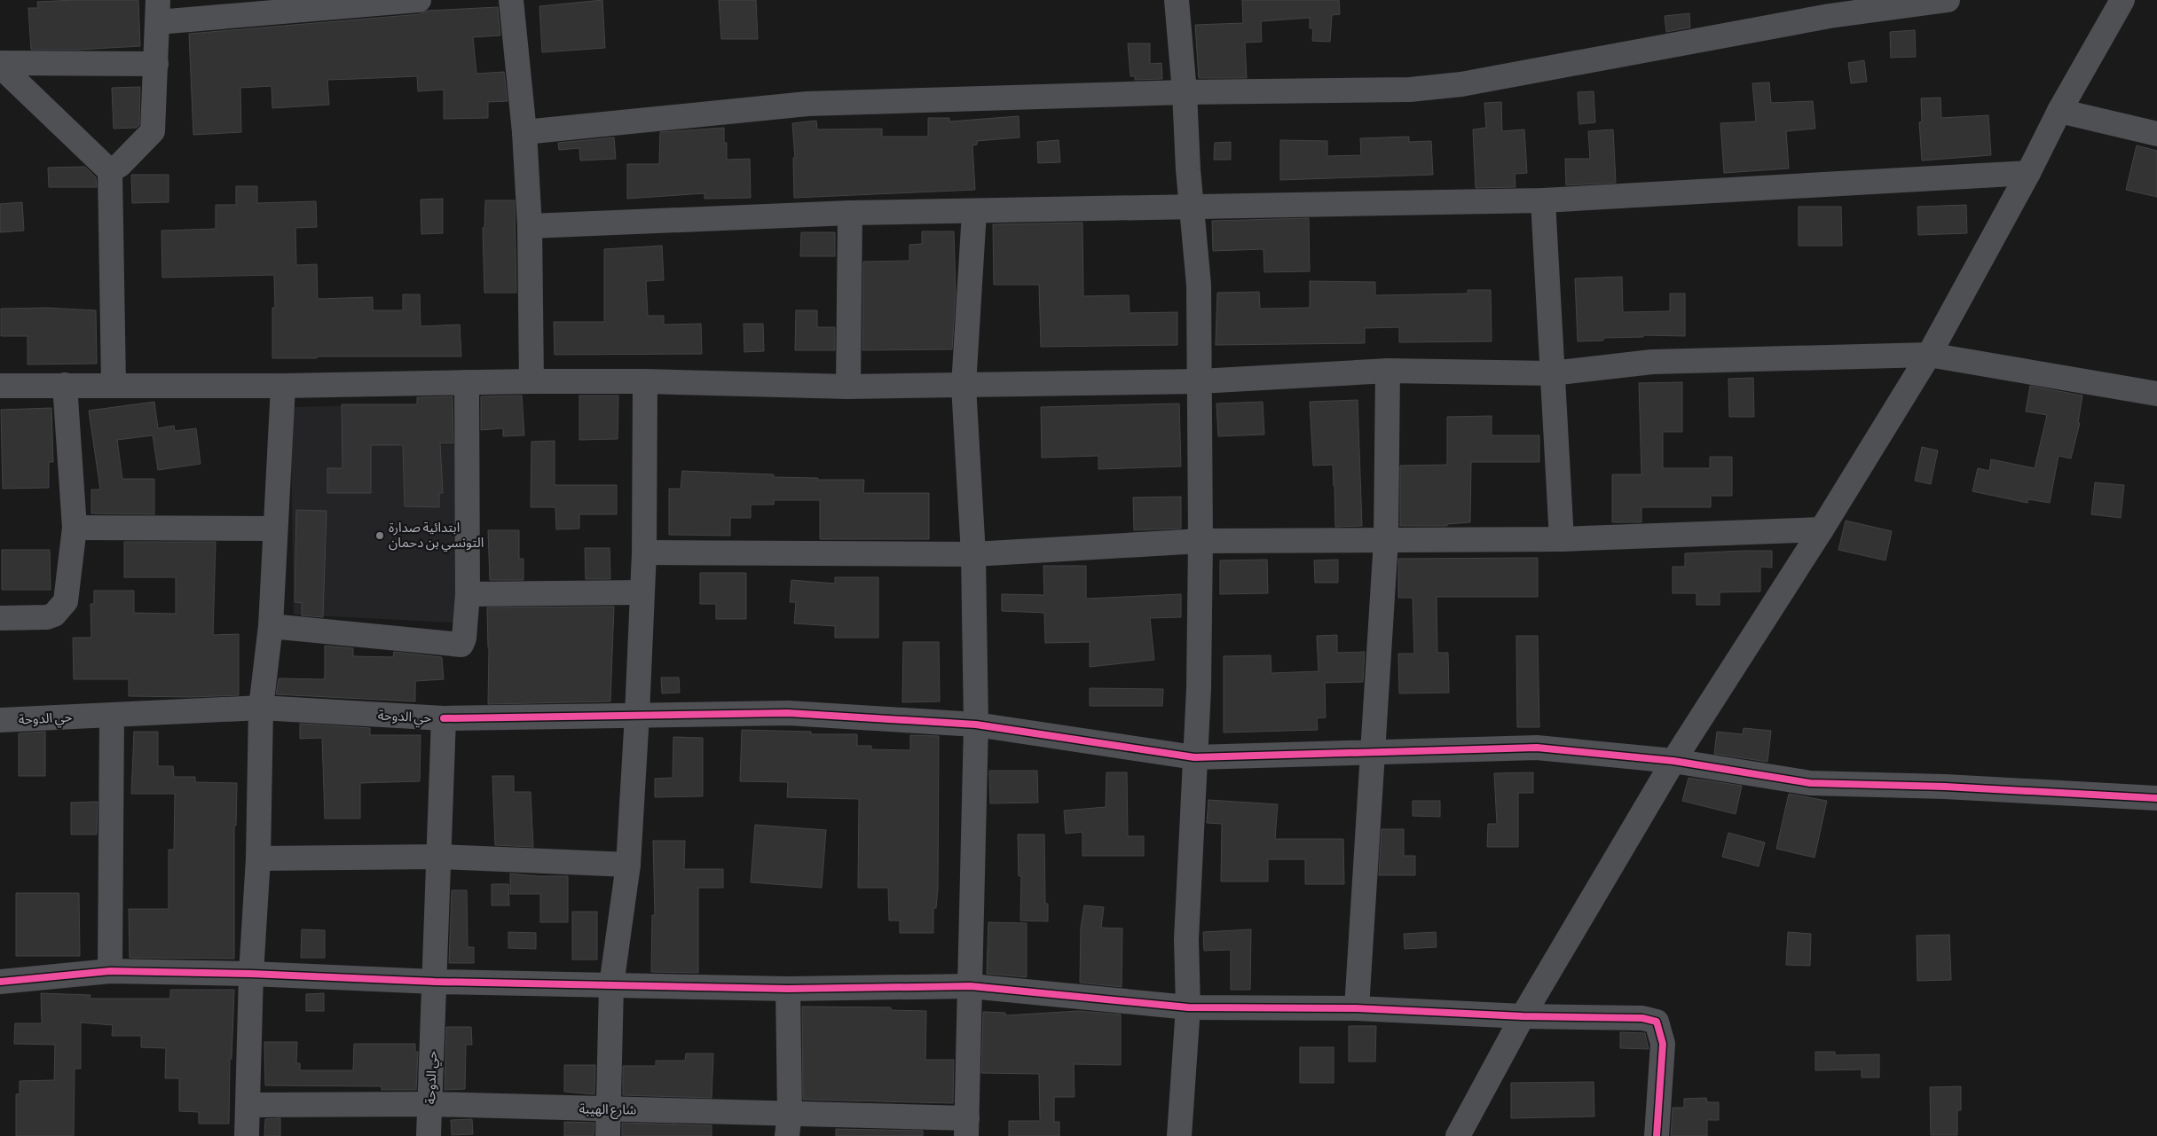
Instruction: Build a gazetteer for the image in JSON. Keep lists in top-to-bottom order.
{
  "streets": {
    "street": ["حي الدوحة", "شارع الهيبة"]
  },
  "crossings": [
    ["حي الدوحة", "شارع الهيبة"]
  ],
  "places": ["ابتدائية صدارة التونسي بن دحمان"]
}
